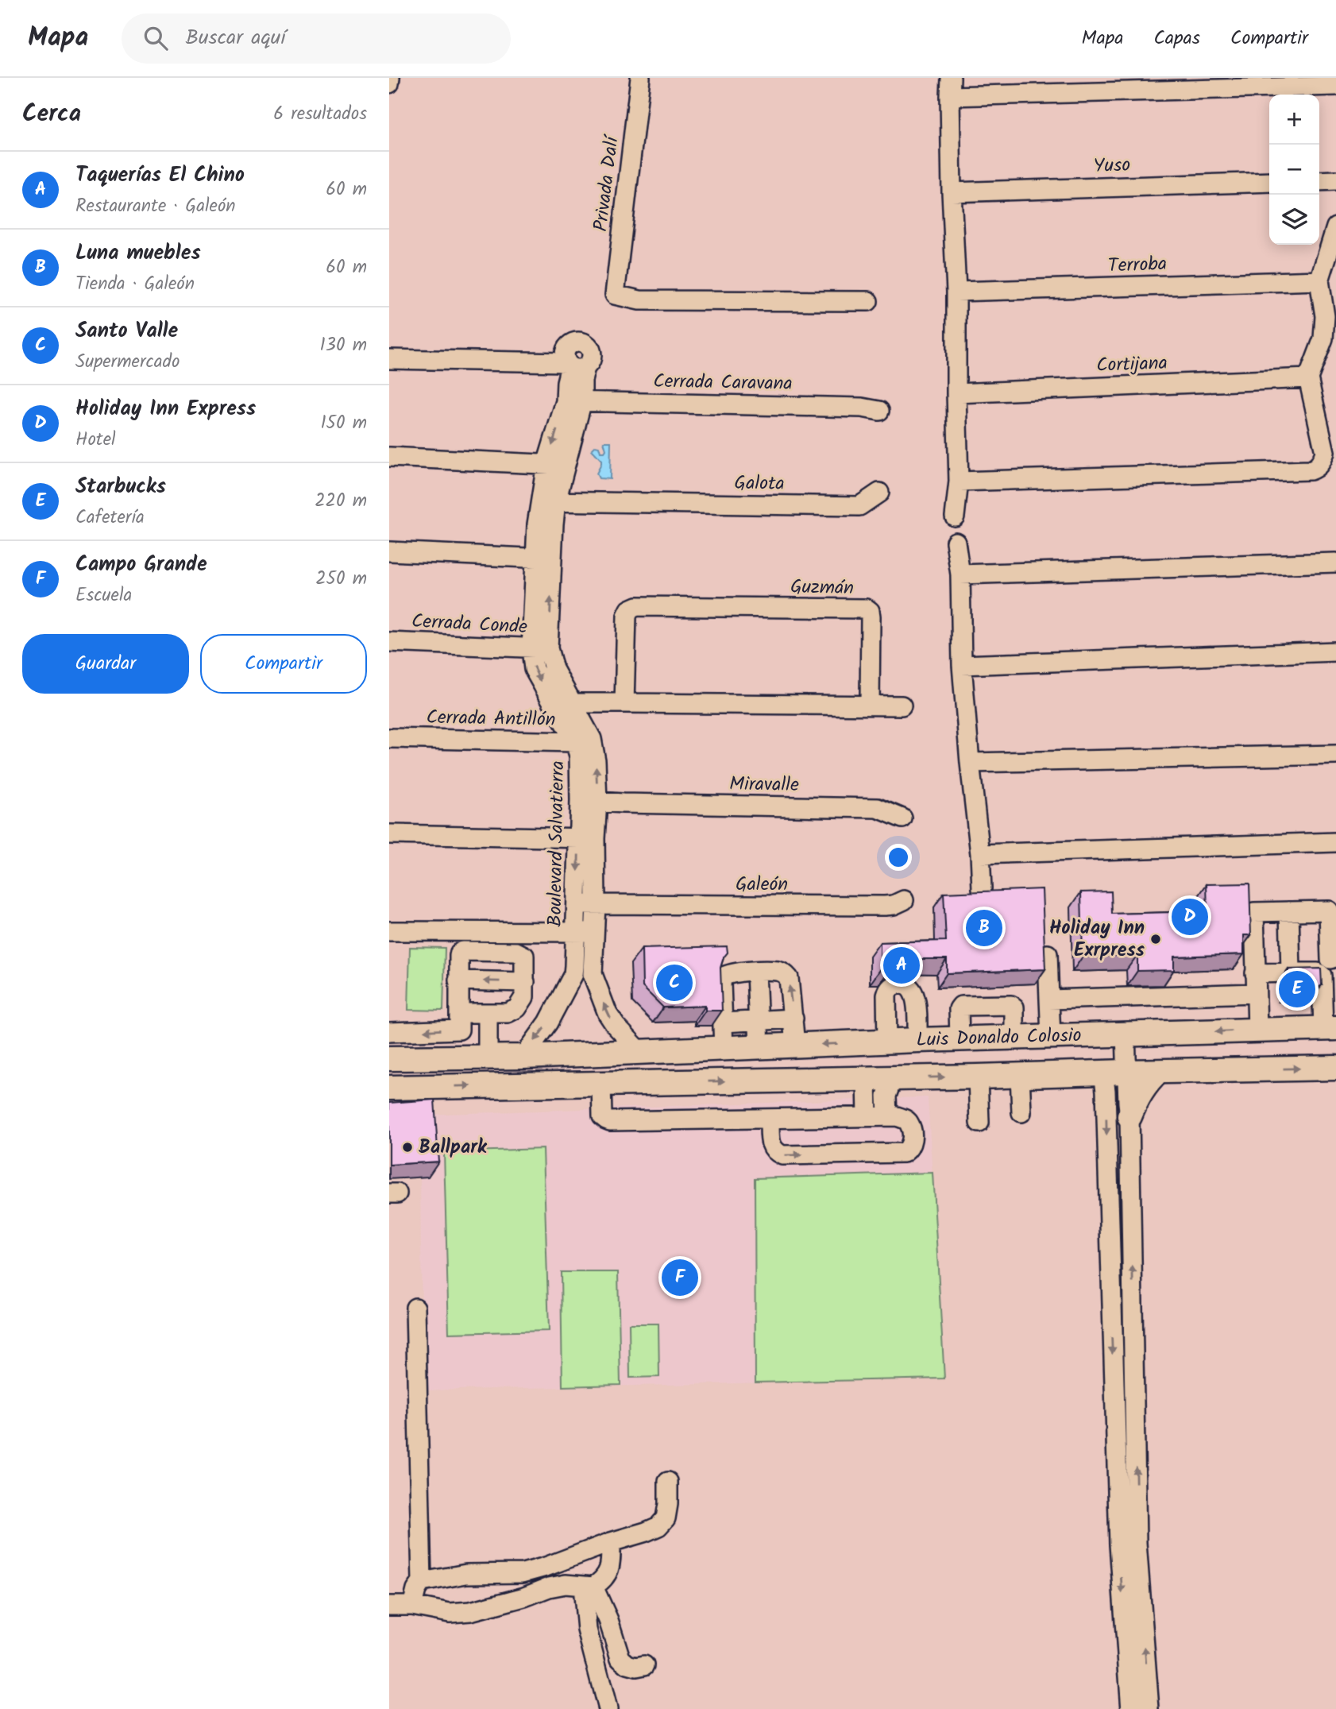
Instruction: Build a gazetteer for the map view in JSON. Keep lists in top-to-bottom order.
{
  "streets": {
    "main road": ["Luis Donaldo Colosio"],
    "street": [
      "Yuso",
      "Privada Dalí",
      "Terroba",
      "Cortijana",
      "Cerrada Caravana",
      "Galota",
      "Guzmán",
      "Cerrada Conde",
      "Cerrada Antillón",
      "Miravalle",
      "Boulevard Salvatierra",
      "Galeón"
    ]
  },
  "crossings": [
    ["Cerrada Caravana", "Boulevard Salvatierra"],
    ["Galota", "Boulevard Salvatierra"],
    ["Cerrada Conde", "Boulevard Salvatierra"],
    ["Cerrada Antillón", "Boulevard Salvatierra"],
    ["Miravalle", "Boulevard Salvatierra"],
    ["Boulevard Salvatierra", "Galeón"],
    ["Boulevard Salvatierra", "Luis Donaldo Colosio"]
  ],
  "places": ["Holiday Inn Exrpress", "Ballpark"],
  "page": {
    "header": "Mapa",
    "search": "Buscar aquí",
    "nav": ["Mapa", "Capas", "Compartir"],
    "heading": ["Cerca", "6 resultados"],
    "map_buttons": ["+", "−"],
    "list": [
      {
        "mark": "A",
        "name": "Taquerías El Chino",
        "note": "Restaurante · Galeón",
        "value": "60 m"
      },
      {
        "mark": "B",
        "name": "Luna muebles",
        "note": "Tienda · Galeón",
        "value": "60 m"
      },
      {
        "mark": "C",
        "name": "Santo Valle",
        "note": "Supermercado",
        "value": "130 m"
      },
      {
        "mark": "D",
        "name": "Holiday Inn Express",
        "note": "Hotel",
        "value": "150 m"
      },
      {
        "mark": "E",
        "name": "Starbucks",
        "note": "Cafetería",
        "value": "220 m"
      },
      {
        "mark": "F",
        "name": "Campo Grande",
        "note": "Escuela",
        "value": "250 m"
      }
    ],
    "buttons": ["Guardar", "Compartir"],
    "pins": [
      "D",
      "B",
      "A",
      "C",
      "E",
      "F"
    ]
  }
}
